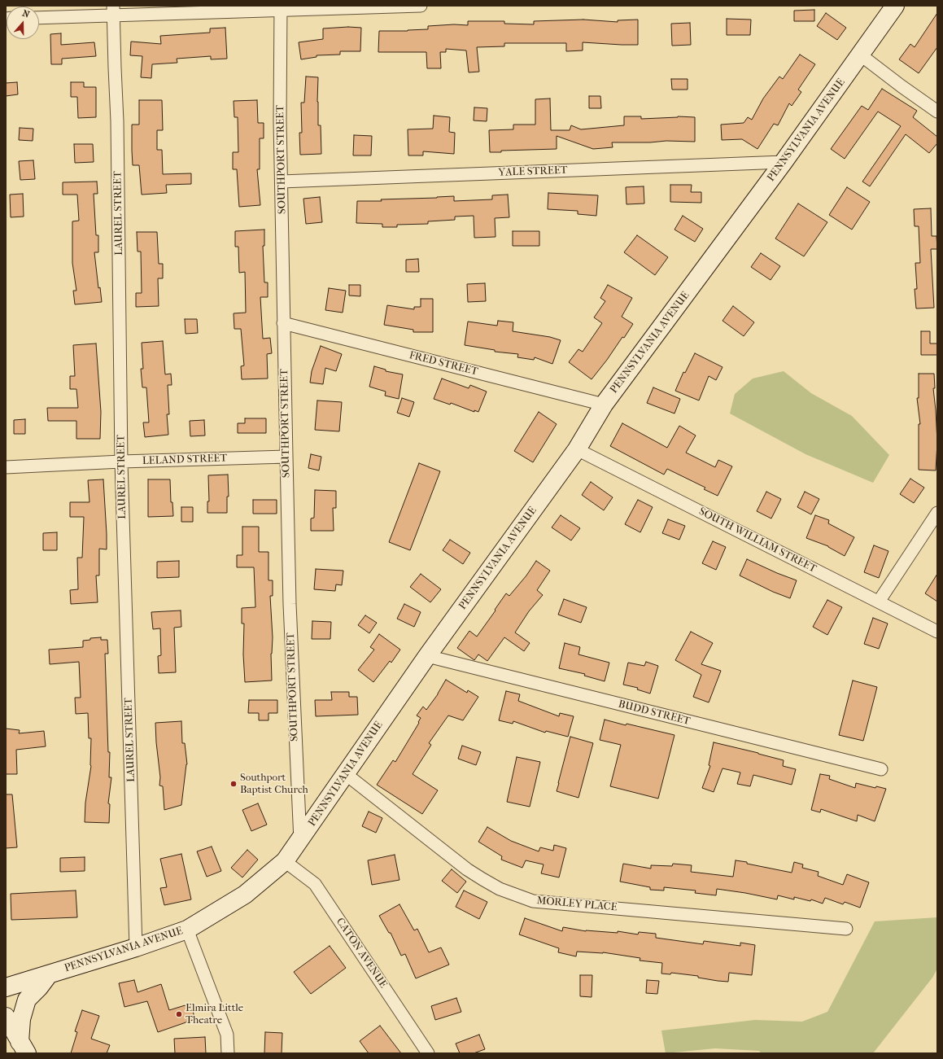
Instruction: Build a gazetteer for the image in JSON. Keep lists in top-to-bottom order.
{
  "streets": {
    "main road": ["PENNSYLVANIA AVENUE"],
    "street": [
      "SOUTHPORT STREET",
      "YALE STREET",
      "LAUREL STREET",
      "FRED STREET",
      "LELAND STREET",
      "SOUTH WILLIAM STREET",
      "BUDD STREET",
      "MORLEY PLACE",
      "CATON AVENUE"
    ]
  },
  "crossings": [
    ["PENNSYLVANIA AVENUE", "SOUTHPORT STREET"],
    ["PENNSYLVANIA AVENUE", "YALE STREET"],
    ["PENNSYLVANIA AVENUE", "LAUREL STREET"],
    ["PENNSYLVANIA AVENUE", "FRED STREET"],
    ["PENNSYLVANIA AVENUE", "SOUTH WILLIAM STREET"],
    ["PENNSYLVANIA AVENUE", "BUDD STREET"],
    ["PENNSYLVANIA AVENUE", "MORLEY PLACE"],
    ["PENNSYLVANIA AVENUE", "CATON AVENUE"],
    ["SOUTHPORT STREET", "YALE STREET"],
    ["SOUTHPORT STREET", "FRED STREET"],
    ["SOUTHPORT STREET", "LELAND STREET"],
    ["LAUREL STREET", "LELAND STREET"]
  ],
  "places": ["Southport Baptist Church", "Elmira Little Theatre"],
  "north": "top"
}
